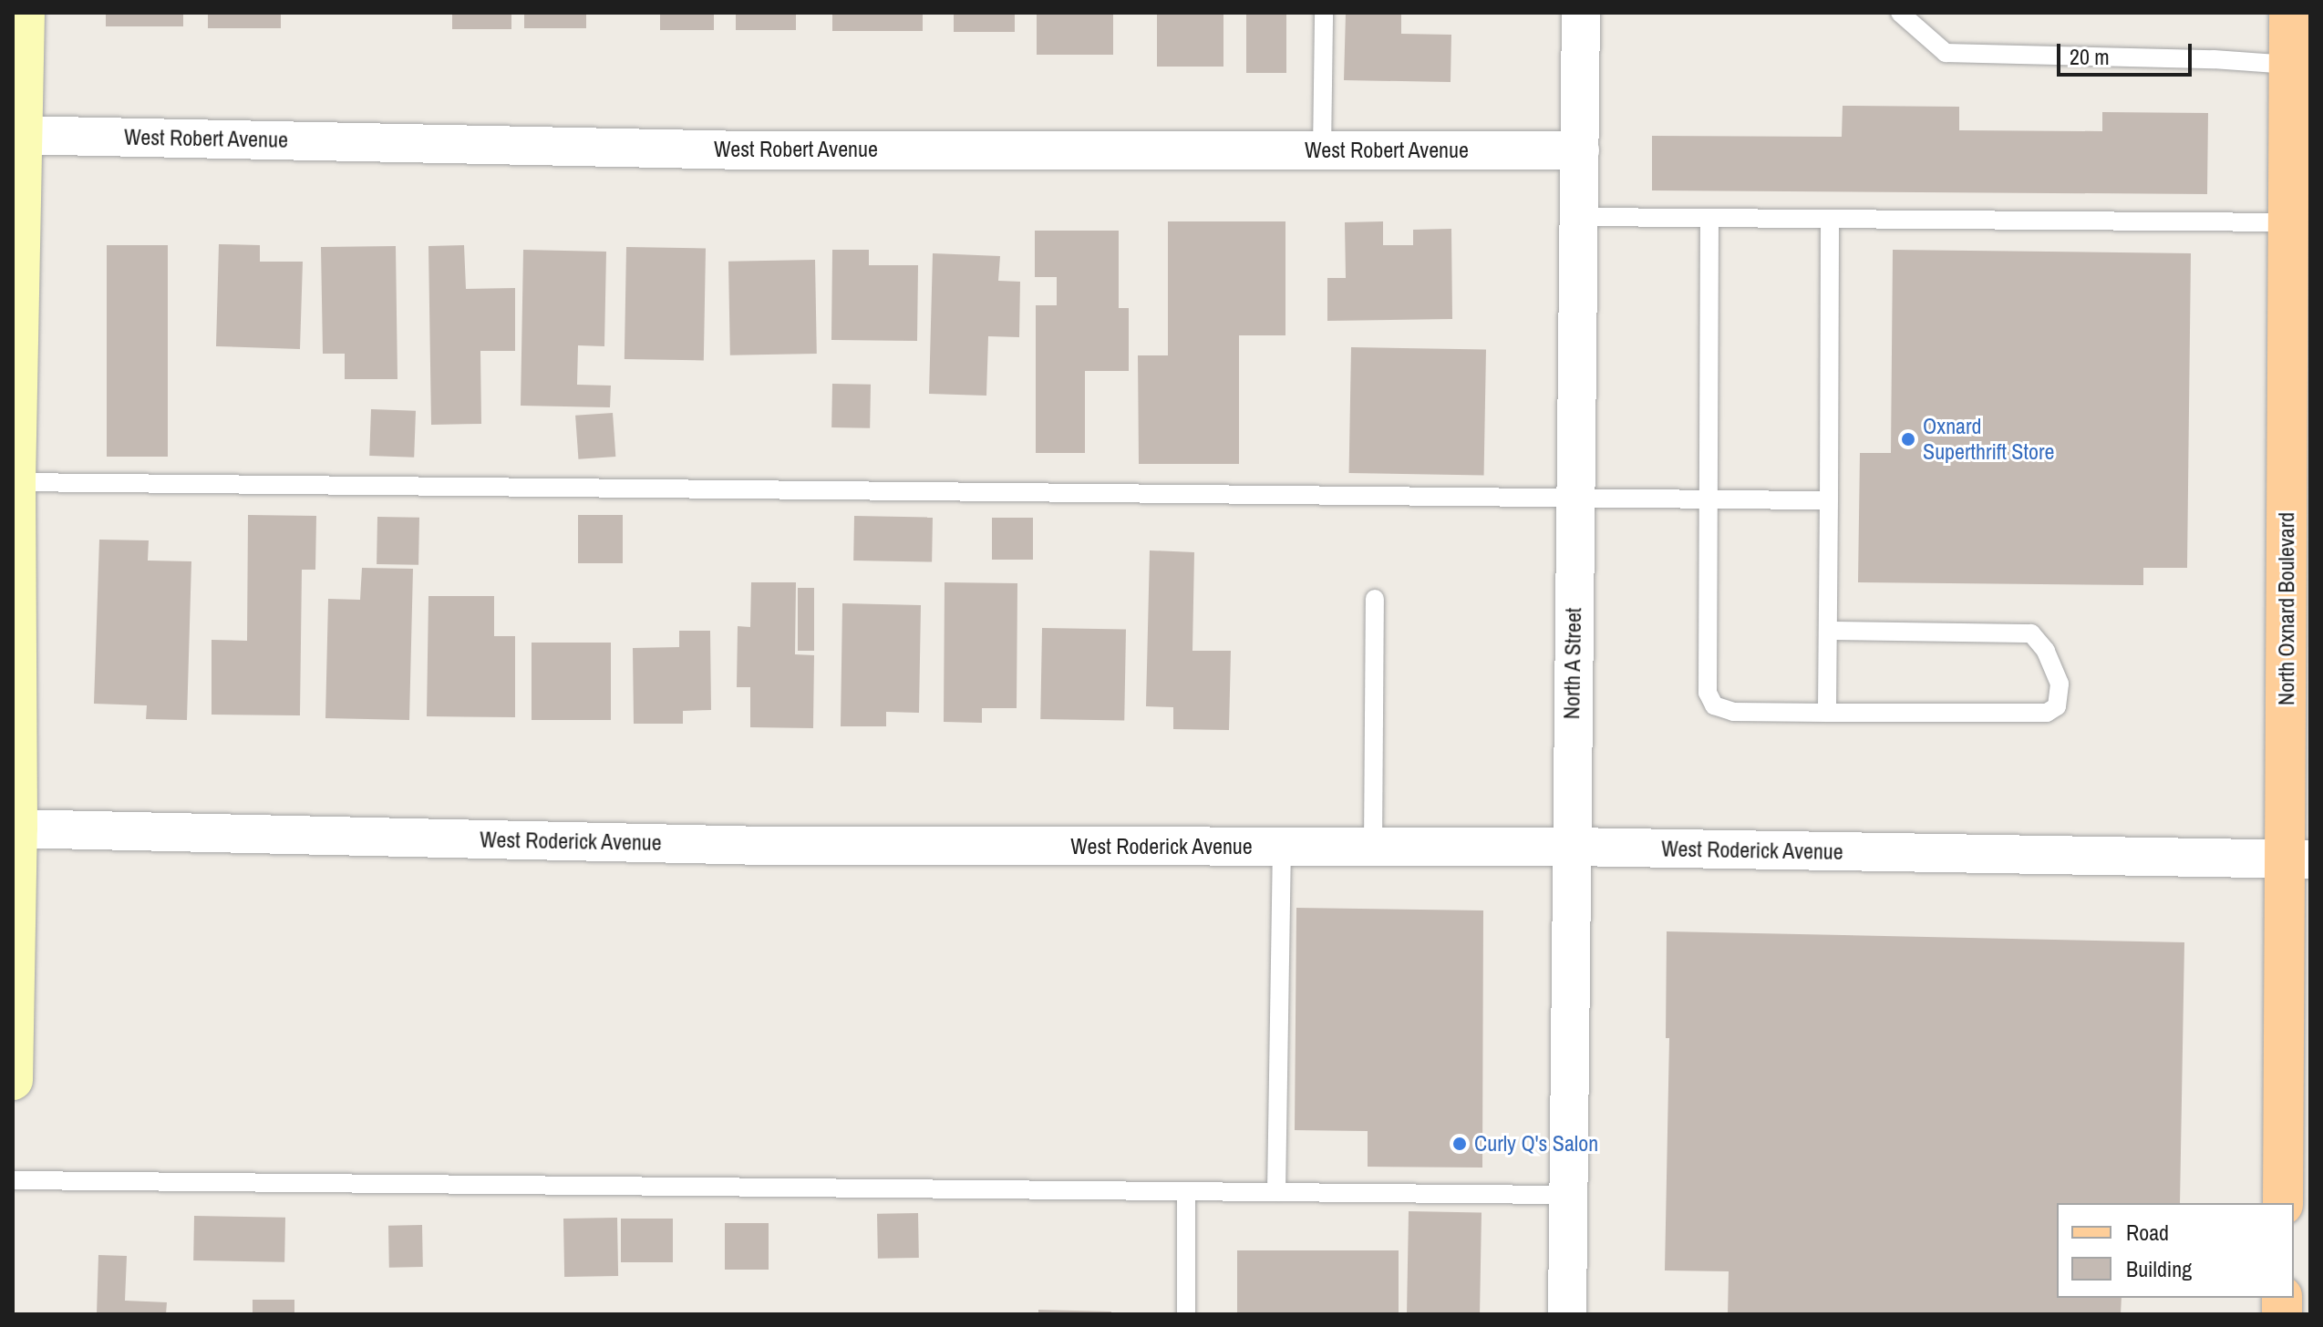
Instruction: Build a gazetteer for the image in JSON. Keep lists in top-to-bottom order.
{
  "streets": {
    "main road": ["North Oxnard Boulevard"],
    "street": ["West Robert Avenue", "North A Street", "West Roderick Avenue"]
  },
  "crossings": [
    ["West Robert Avenue", "North A Street"],
    ["North Oxnard Boulevard", "West Roderick Avenue"],
    ["North A Street", "West Roderick Avenue"]
  ],
  "places": ["Oxnard Superthrift Store", "Curly Q's Salon"],
  "legend": ["Road", "Building"],
  "scale_bar": "20 m"
}
